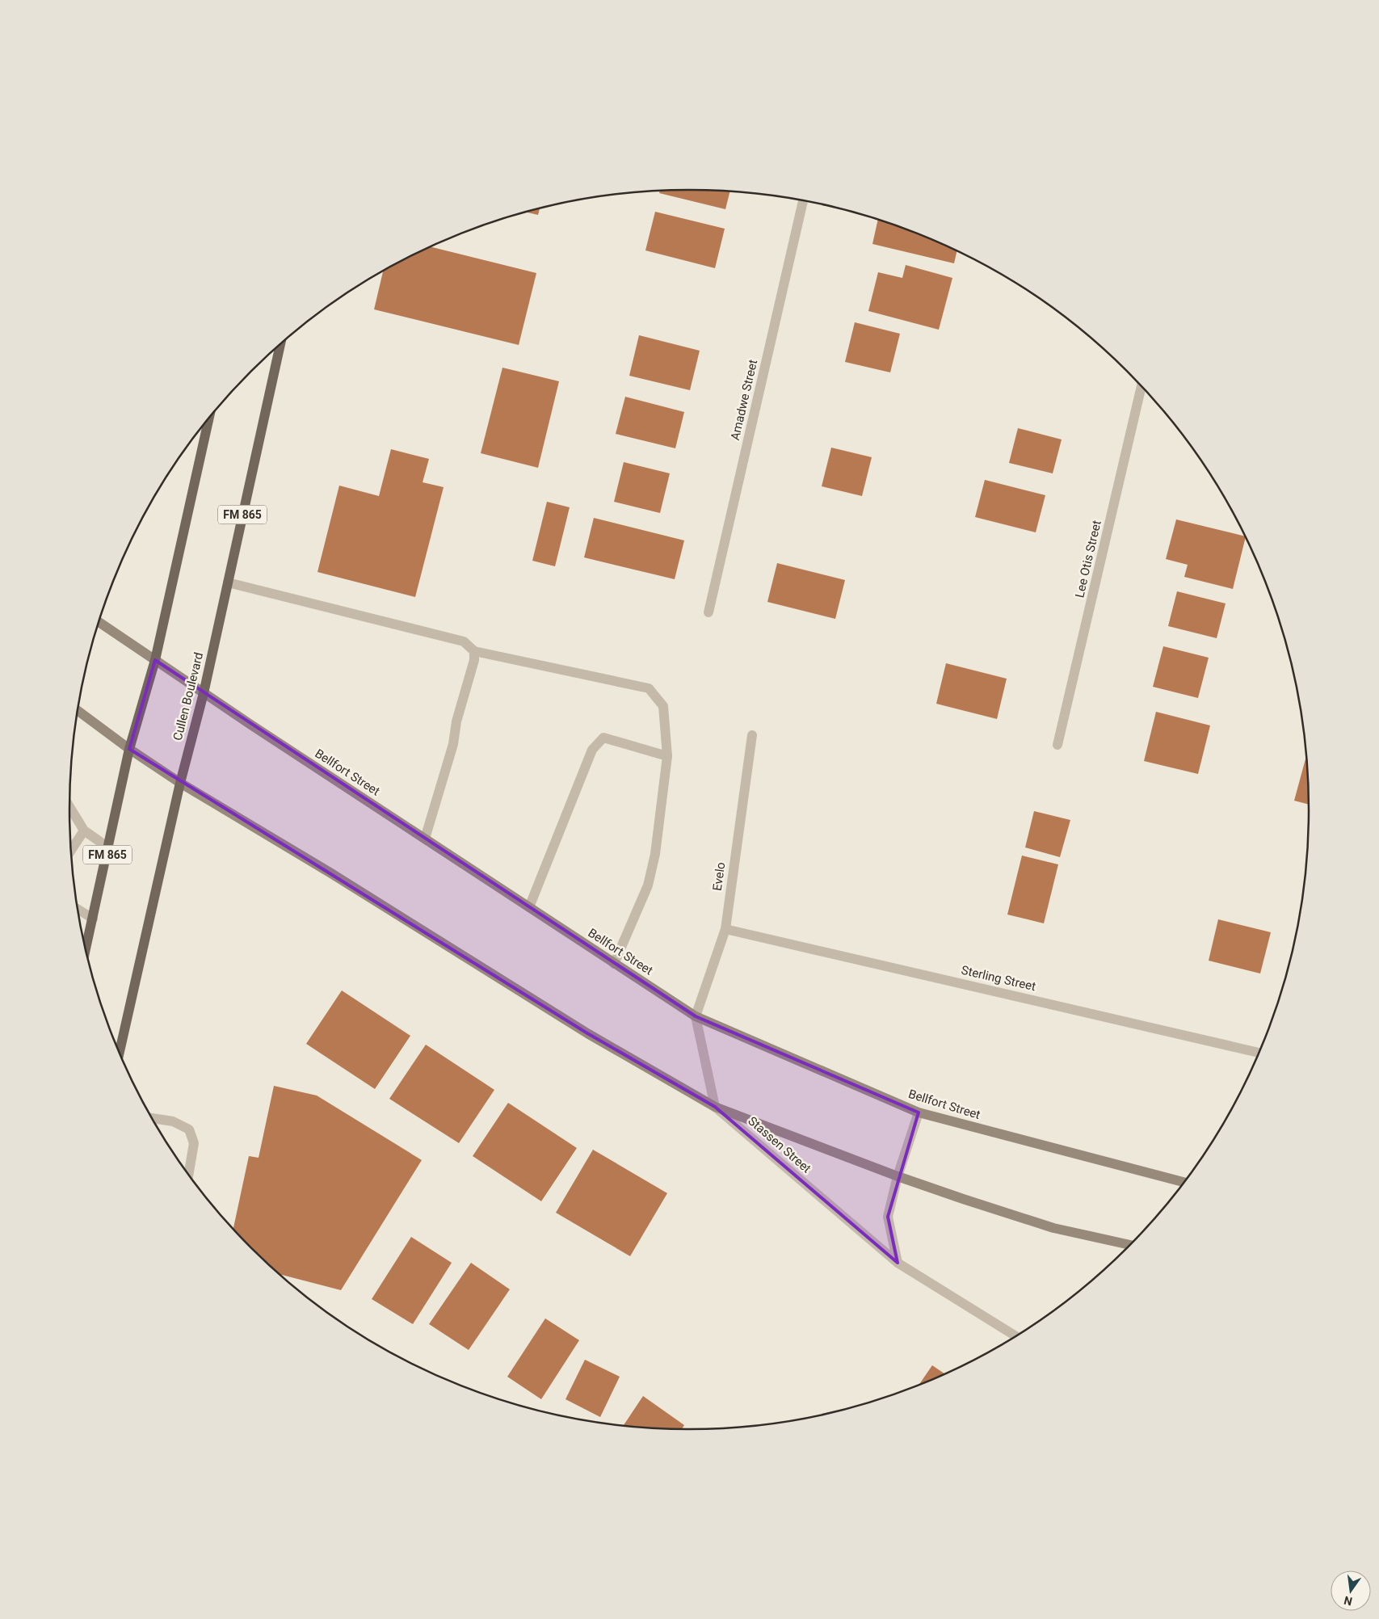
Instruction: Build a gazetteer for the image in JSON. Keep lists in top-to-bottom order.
{
  "streets": {
    "main road": ["FM 865", "Cullen Boulevard", "Bellfort Street"],
    "street": [
      "Amadwe Street",
      "Lee Otis Street",
      "Evelo",
      "Sterling Street",
      "Stassen Street"
    ]
  },
  "crossings": [
    ["FM 865", "Bellfort Street"],
    ["Cullen Boulevard", "Bellfort Street"],
    ["Bellfort Street", "Evelo"],
    ["Evelo", "Sterling Street"]
  ],
  "north": "bottom"
}
